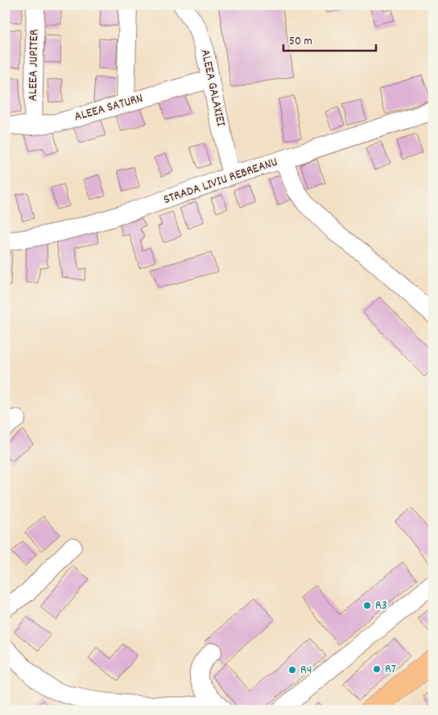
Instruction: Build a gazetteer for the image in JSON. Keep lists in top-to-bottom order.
{
  "streets": {
    "street": [
      "ALEEA JUPITER",
      "ALEEA GALAXIEI",
      "ALEEA SATURN",
      "STRADA LIVIU REBREANU"
    ]
  },
  "crossings": [
    ["ALEEA JUPITER", "ALEEA SATURN"],
    ["ALEEA GALAXIEI", "ALEEA SATURN"],
    ["ALEEA GALAXIEI", "STRADA LIVIU REBREANU"]
  ],
  "places": ["R3", "R7", "R4"],
  "scale_bar": "50 m"
}
